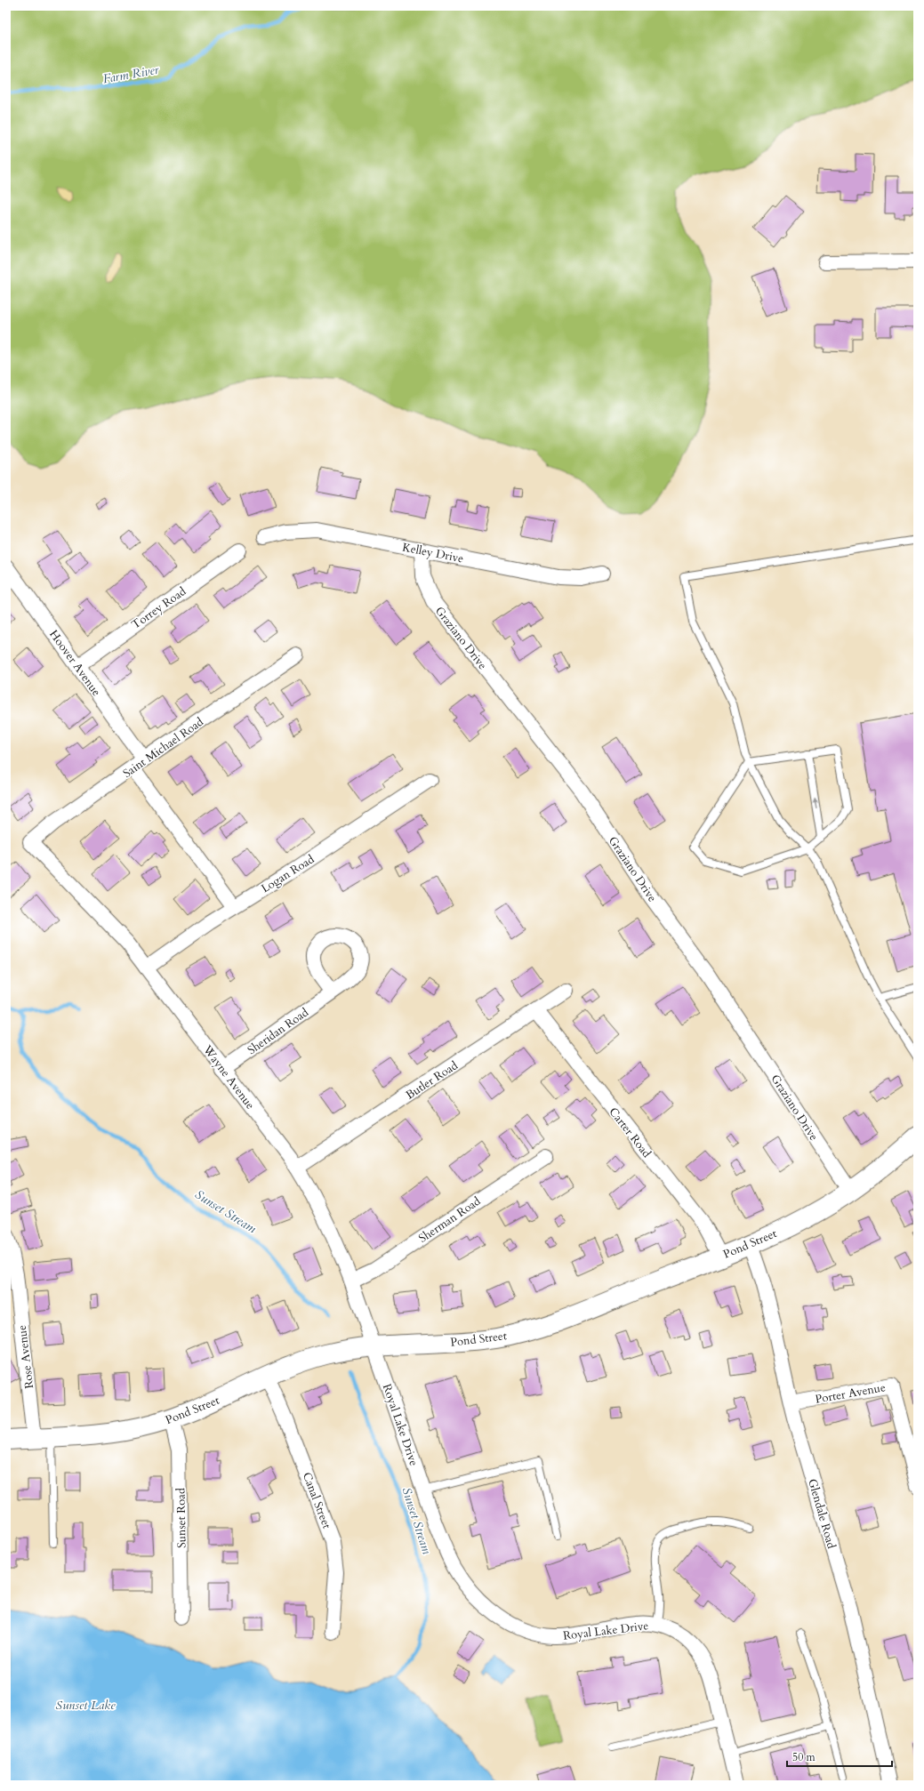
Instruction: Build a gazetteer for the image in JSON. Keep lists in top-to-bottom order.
{
  "streets": {
    "main road": ["Pond Street"],
    "street": [
      "Kelley Drive",
      "Torrey Road",
      "Graziano Drive",
      "Hoover Avenue",
      "Saint Michael Road",
      "Logan Road",
      "Sheridan Road",
      "Wayne Avenue",
      "Butler Road",
      "Carter Road",
      "Sherman Road",
      "Rose Avenue",
      "Porter Avenue",
      "Royal Lake Drive",
      "Canal Street",
      "Glendale Road",
      "Sunset Road"
    ]
  },
  "crossings": [
    ["Kelley Drive", "Graziano Drive"],
    ["Torrey Road", "Hoover Avenue"],
    ["Graziano Drive", "Pond Street"],
    ["Hoover Avenue", "Saint Michael Road"],
    ["Saint Michael Road", "Wayne Avenue"],
    ["Logan Road", "Wayne Avenue"],
    ["Sheridan Road", "Wayne Avenue"],
    ["Wayne Avenue", "Butler Road"],
    ["Wayne Avenue", "Sherman Road"],
    ["Wayne Avenue", "Pond Street"],
    ["Wayne Avenue", "Royal Lake Drive"],
    ["Butler Road", "Carter Road"],
    ["Carter Road", "Pond Street"],
    ["Pond Street", "Rose Avenue"],
    ["Pond Street", "Royal Lake Drive"],
    ["Pond Street", "Canal Street"],
    ["Pond Street", "Glendale Road"],
    ["Pond Street", "Sunset Road"],
    ["Porter Avenue", "Glendale Road"]
  ],
  "water": ["Farm River", "Sunset Stream", "Sunset Lake"],
  "scale_bar": "50 m"
}
